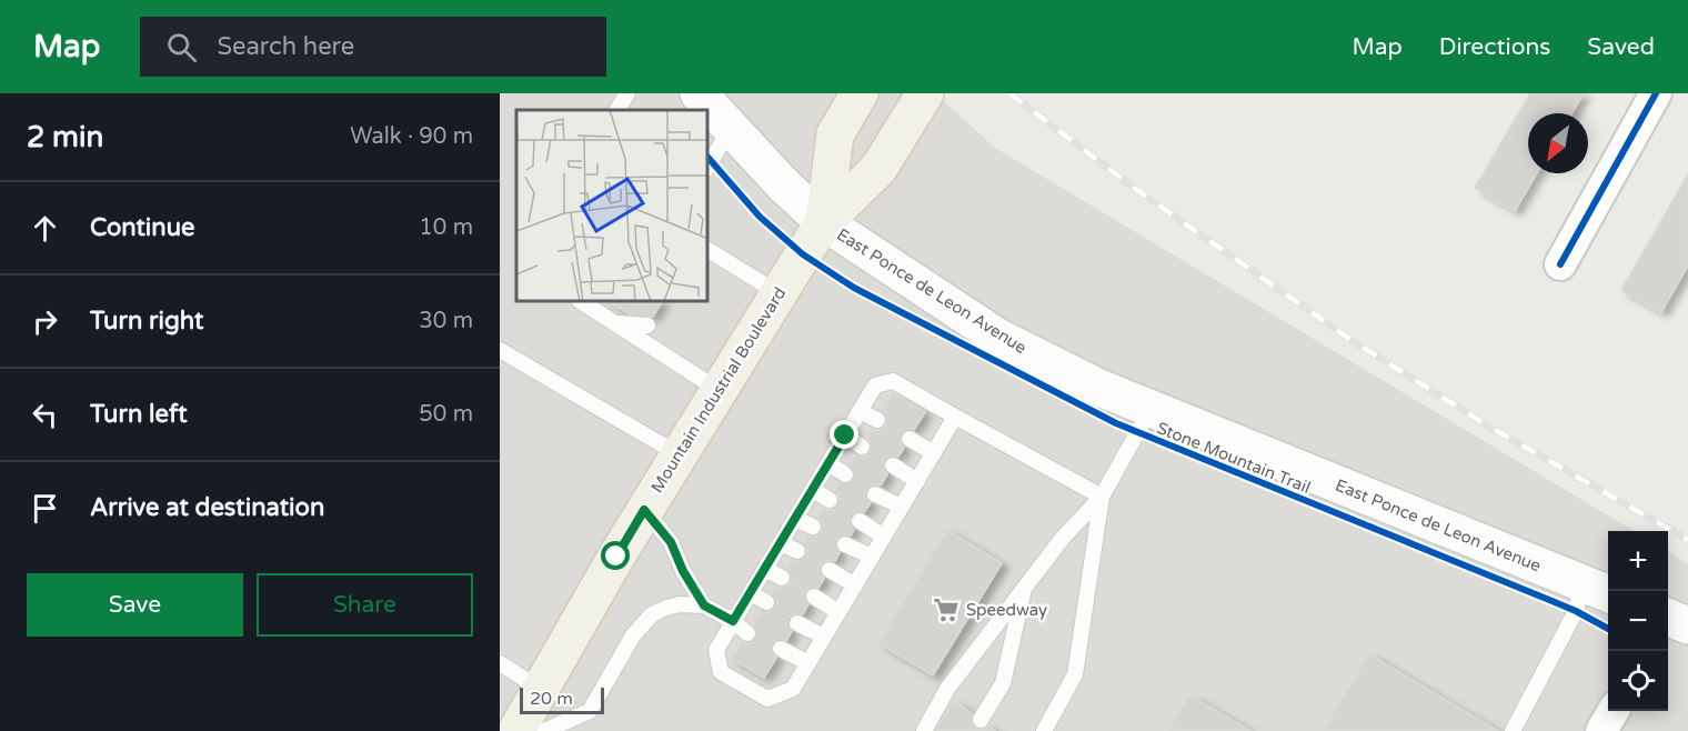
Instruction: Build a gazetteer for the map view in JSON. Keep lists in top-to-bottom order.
{
  "streets": {
    "main road": ["East Ponce de Leon Avenue", "Mountain Industrial Boulevard"],
    "cycle path": ["Stone Mountain Trail"]
  },
  "crossings": [
    ["East Ponce de Leon Avenue", "Mountain Industrial Boulevard"]
  ],
  "places": {
    "supermarket": ["Speedway"]
  },
  "scale_bar": "20 m",
  "north": "bottom left",
  "page": {
    "header": "Map",
    "search": "Search here",
    "nav": ["Map", "Directions", "Saved"],
    "heading": ["2 min", "Walk · 90 m"],
    "list": [
      ["Continue", "10 m"],
      ["Turn right", "30 m"],
      ["Turn left", "50 m"],
      "Arrive at destination"
    ],
    "map_buttons": ["+", "−"],
    "buttons": ["Save", "Share"],
    "scale": "20 m"
  }
}
